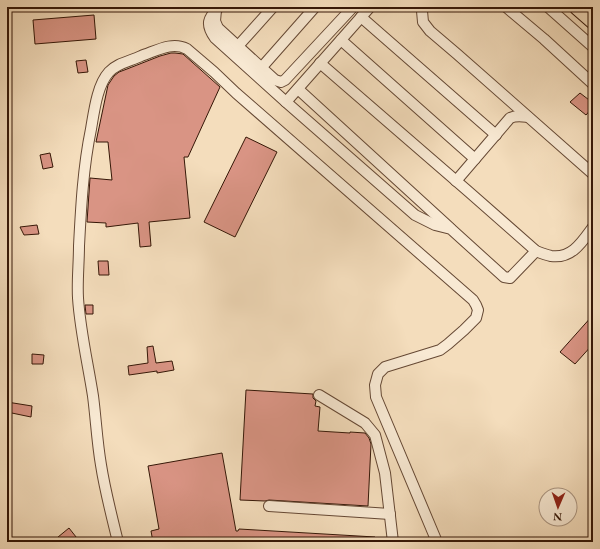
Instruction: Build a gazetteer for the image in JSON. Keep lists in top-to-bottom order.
{
  "north": "bottom"
}
